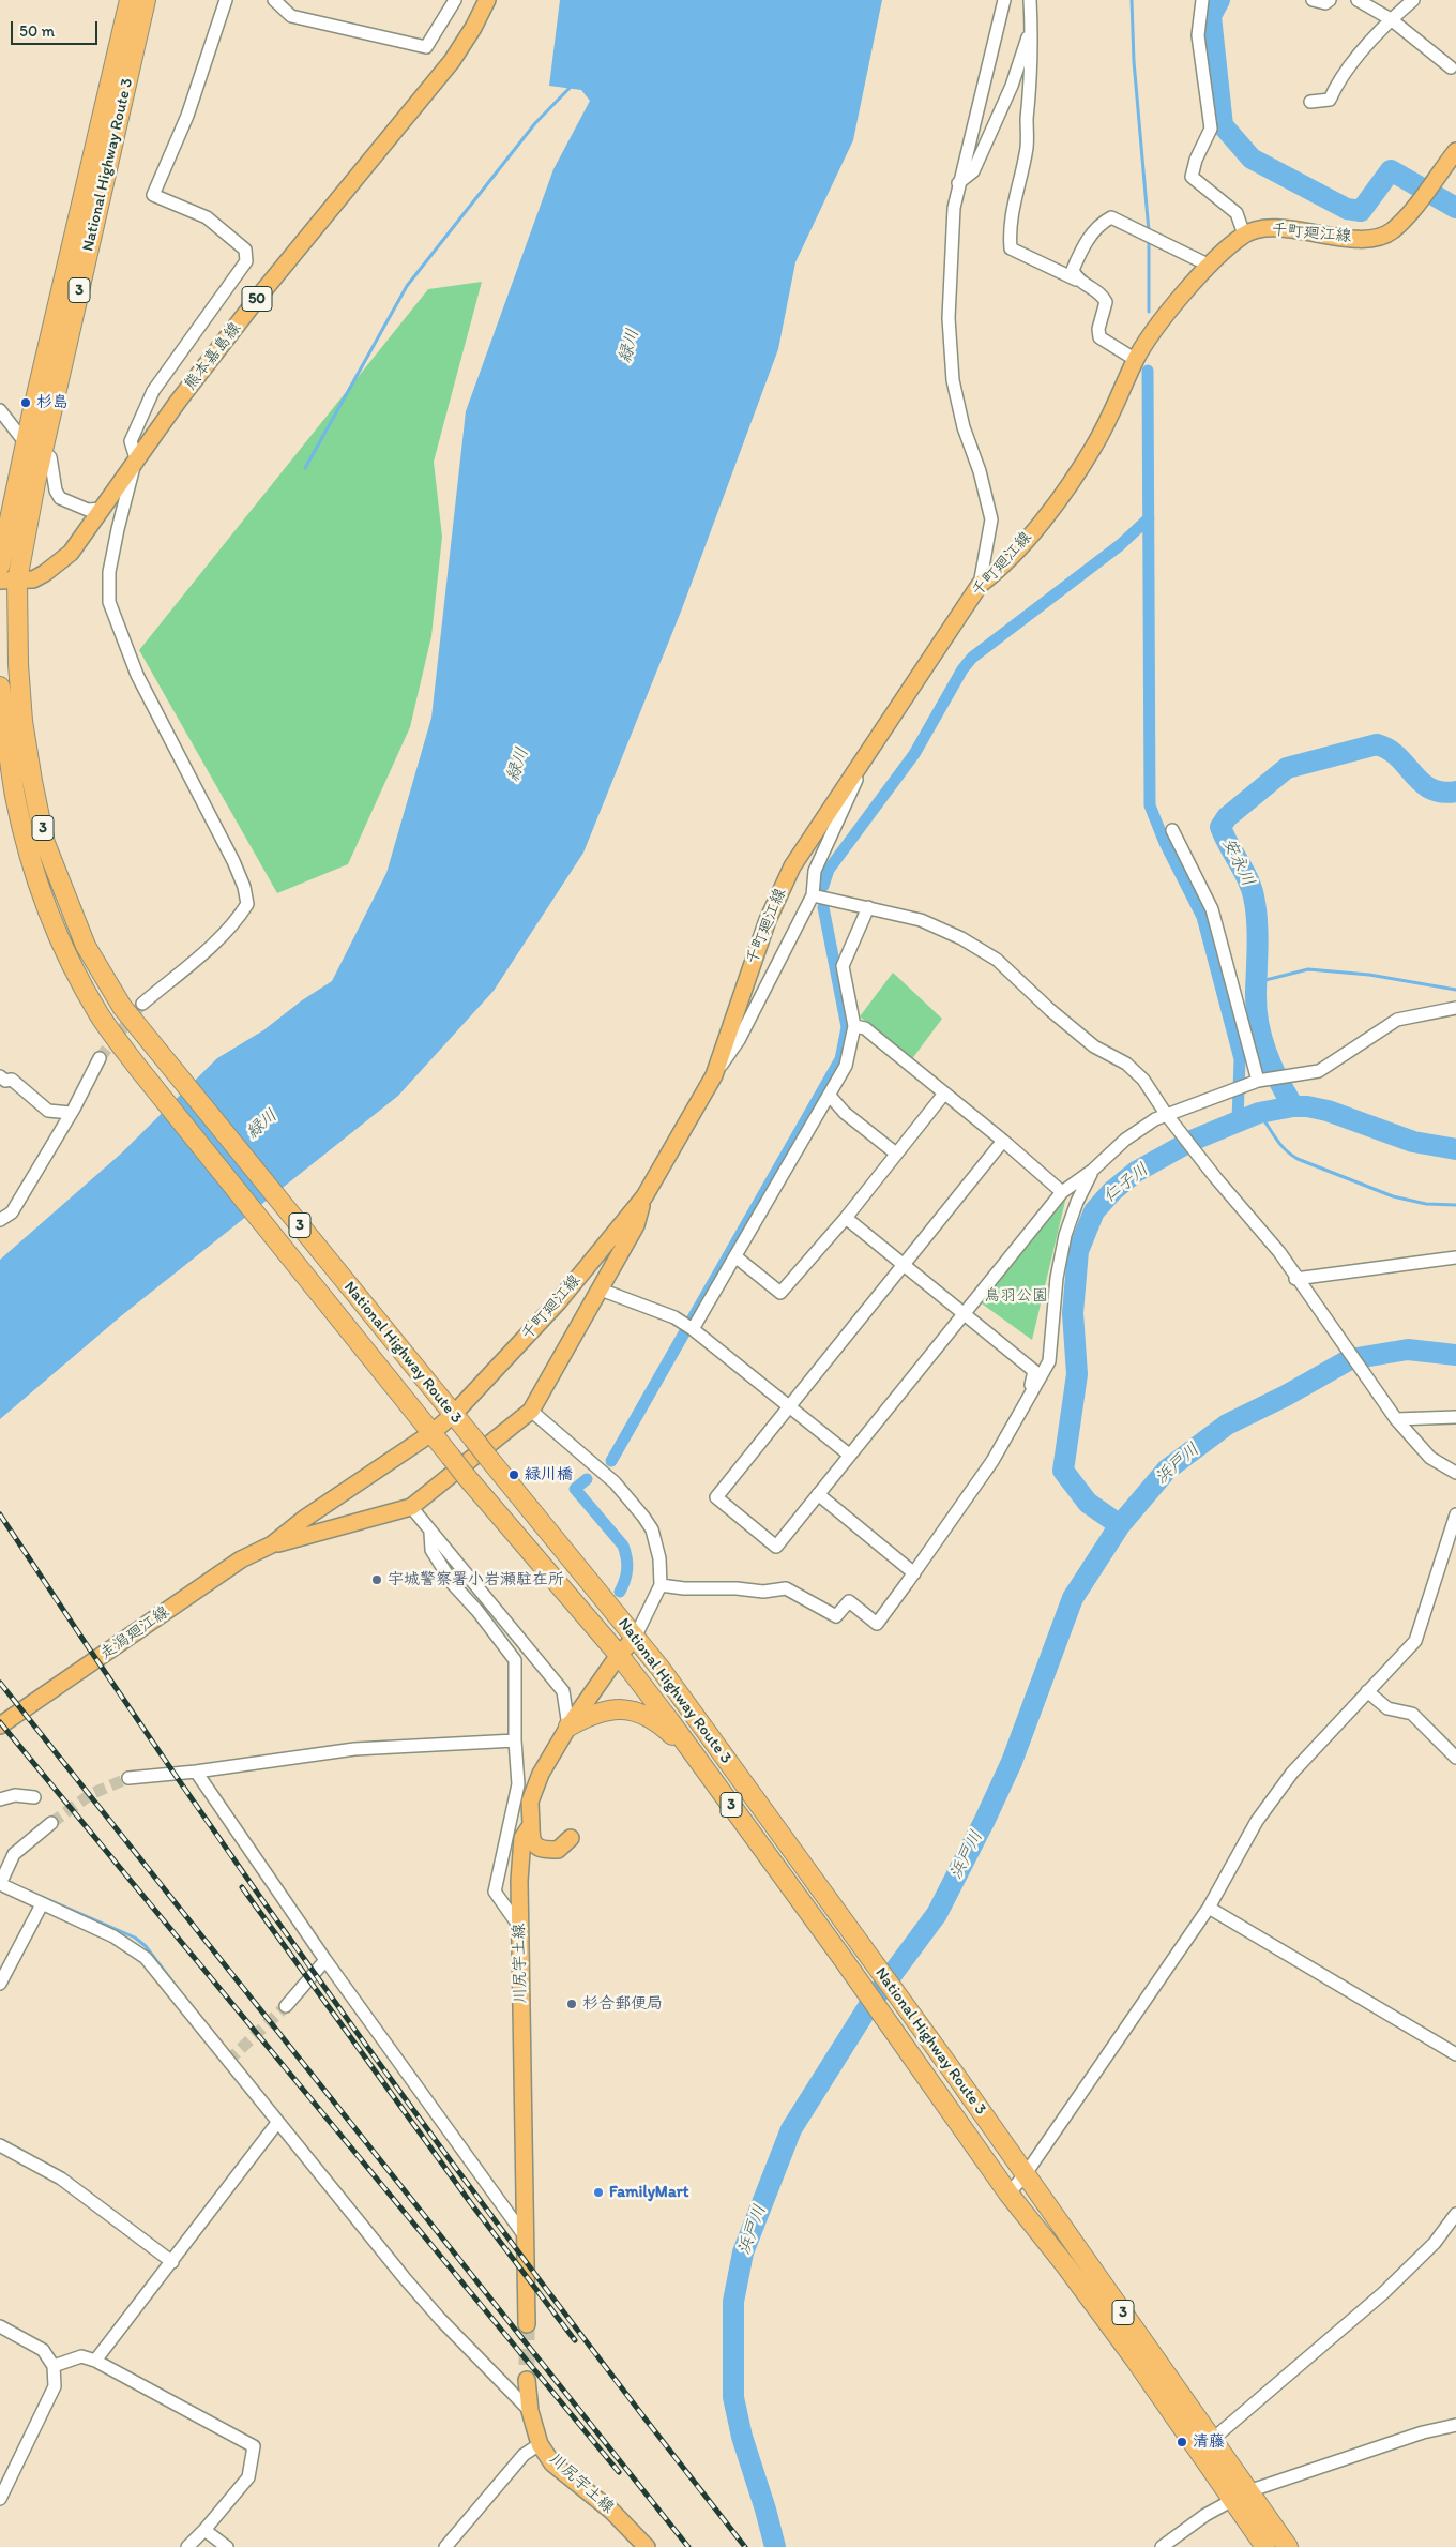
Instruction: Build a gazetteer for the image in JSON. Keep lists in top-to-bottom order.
{
  "streets": {
    "highway": ["National Highway Route 3", "3"],
    "main road": [
      "千町廻江線",
      "50",
      "熊本嘉島線",
      "走潟廻江線",
      "川尻宇土線"
    ]
  },
  "crossings": [
    ["National Highway Route 3", "千町廻江線"],
    ["National Highway Route 3", "熊本嘉島線"],
    ["National Highway Route 3", "走潟廻江線"],
    ["National Highway Route 3", "川尻宇土線"],
    ["千町廻江線", "走潟廻江線"]
  ],
  "water": [
    "緑川",
    "安永川",
    "仁子川",
    "浜戸川"
  ],
  "parks": ["鳥羽公園"],
  "places": [
    "杉島",
    "緑川橋",
    "宇城警察署小岩瀬駐在所",
    "杉合郵便局",
    "FamilyMart",
    "清藤"
  ],
  "scale_bar": "50 m"
}
